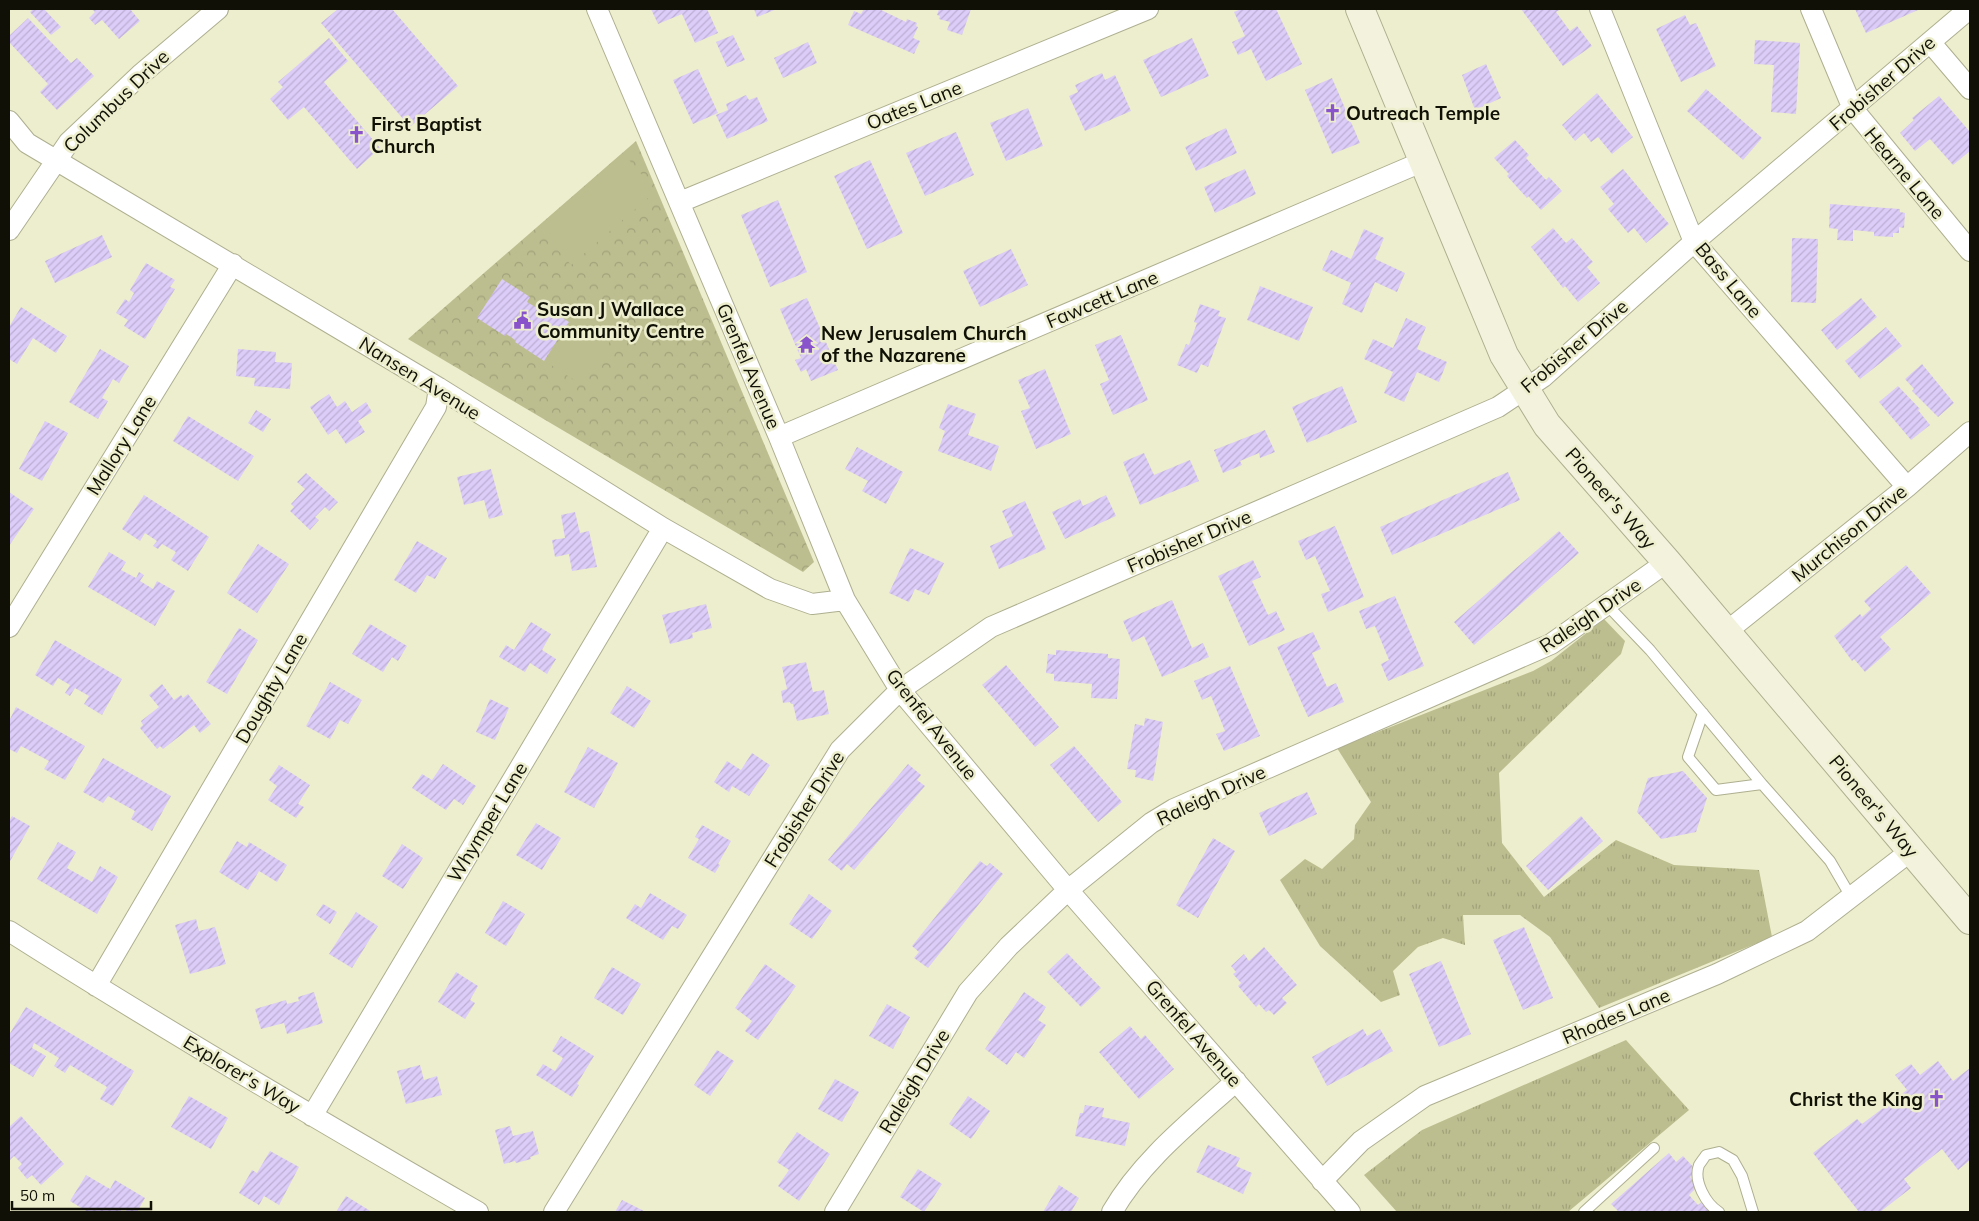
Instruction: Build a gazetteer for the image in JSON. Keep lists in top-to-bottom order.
{
  "streets": {
    "main road": ["Pioneer's Way"],
    "street": [
      "Frobisher Drive",
      "Columbus Drive",
      "Oates Lane",
      "Hearne Lane",
      "Bass Lane",
      "Fawcett Lane",
      "Grenfel Avenue",
      "Nansen Avenue",
      "Mallory Lane",
      "Murchison Drive",
      "Raleigh Drive",
      "Doughty Lane",
      "Whymper Lane",
      "Rhodes Lane",
      "Explorer's Way"
    ]
  },
  "crossings": [
    ["Frobisher Drive", "Hearne Lane"],
    ["Frobisher Drive", "Bass Lane"],
    ["Frobisher Drive", "Grenfel Avenue"],
    ["Frobisher Drive", "Pioneer's Way"],
    ["Columbus Drive", "Nansen Avenue"],
    ["Oates Lane", "Grenfel Avenue"],
    ["Bass Lane", "Murchison Drive"],
    ["Fawcett Lane", "Grenfel Avenue"],
    ["Fawcett Lane", "Pioneer's Way"],
    ["Grenfel Avenue", "Nansen Avenue"],
    ["Grenfel Avenue", "Raleigh Drive"],
    ["Grenfel Avenue", "Rhodes Lane"],
    ["Nansen Avenue", "Mallory Lane"],
    ["Nansen Avenue", "Doughty Lane"],
    ["Nansen Avenue", "Whymper Lane"],
    ["Pioneer's Way", "Murchison Drive"],
    ["Pioneer's Way", "Raleigh Drive"],
    ["Pioneer's Way", "Rhodes Lane"],
    ["Doughty Lane", "Explorer's Way"],
    ["Whymper Lane", "Explorer's Way"]
  ],
  "places": {
    "church": ["Outreach Temple", "First Baptist Church", "Christ the King"],
    "public building": ["Susan J Wallace Community Centre"],
    "temple": ["New Jerusalem Church of the Nazarene"]
  },
  "scale_bar": "50 m"
}
